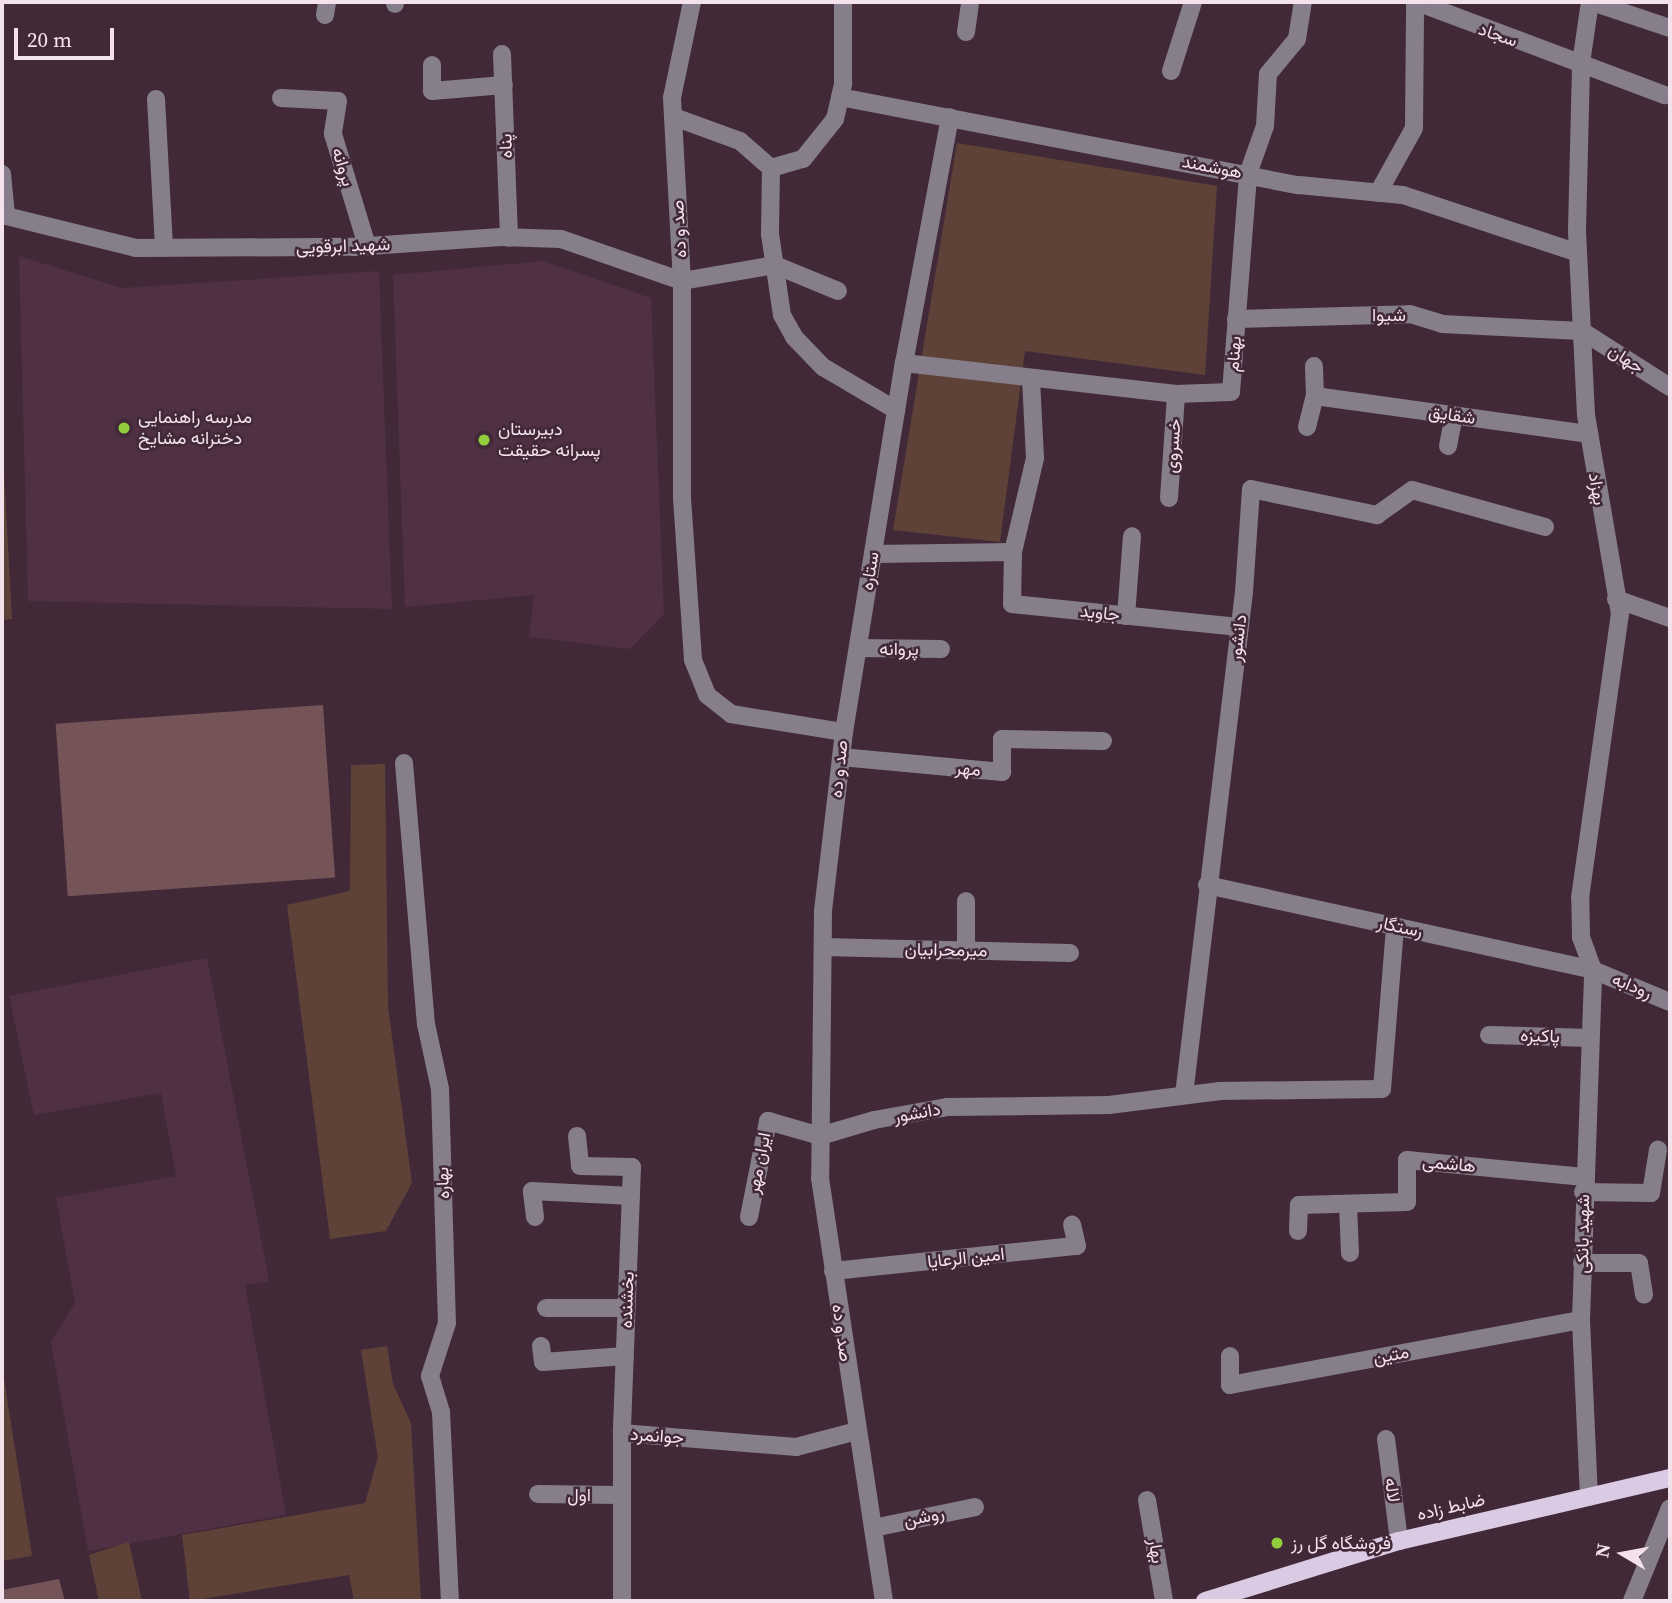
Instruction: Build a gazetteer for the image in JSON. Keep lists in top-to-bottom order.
{
  "streets": {
    "main road": ["ضابط زاده"],
    "street": [
      "سجاد",
      "پناه",
      "پروانه",
      "هوشمند",
      "صد و ده",
      "شهید ابرقویی",
      "شیوا",
      "بهنام",
      "جهان",
      "شقایق",
      "خسروی",
      "بهزاد",
      "ستاره",
      "جاوید",
      "دانشور",
      "مهر",
      "رستگار",
      "میرمحرابیان",
      "رودابه",
      "پاکیزه",
      "ایران مهر",
      "هاشمی",
      "بهاره",
      "شهید بانکی",
      "امین الرعایا",
      "بخشنده",
      "متین",
      "جوانمرد",
      "لاله",
      "اول",
      "روشن",
      "بهار"
    ]
  },
  "crossings": [
    ["سجاد", "بهزاد"],
    ["پناه", "شهید ابرقویی"],
    ["پروانه", "شهید ابرقویی"],
    ["پروانه", "ستاره"],
    ["هوشمند", "بهنام"],
    ["هوشمند", "بهزاد"],
    ["هوشمند", "ستاره"],
    ["صد و ده", "شهید ابرقویی"],
    ["صد و ده", "ستاره"],
    ["صد و ده", "دانشور"],
    ["صد و ده", "مهر"],
    ["صد و ده", "میرمحرابیان"],
    ["صد و ده", "ایران مهر"],
    ["صد و ده", "امین الرعایا"],
    ["صد و ده", "جوانمرد"],
    ["صد و ده", "روشن"],
    ["شیوا", "بهنام"],
    ["شیوا", "جهان"],
    ["شیوا", "بهزاد"],
    ["بهنام", "خسروی"],
    ["بهنام", "ستاره"],
    ["بهنام", "جاوید"],
    ["جهان", "بهزاد"],
    ["شقایق", "بهزاد"],
    ["بهزاد", "رستگار"],
    ["بهزاد", "رودابه"],
    ["بهزاد", "شهید بانکی"],
    ["جاوید", "دانشور"],
    ["دانشور", "رستگار"],
    ["دانشور", "ایران مهر"],
    ["رستگار", "رودابه"],
    ["رستگار", "شهید بانکی"],
    ["رودابه", "شهید بانکی"],
    ["پاکیزه", "شهید بانکی"],
    ["هاشمی", "شهید بانکی"],
    ["شهید بانکی", "متین"],
    ["شهید بانکی", "ضابط زاده"],
    ["بخشنده", "جوانمرد"],
    ["جوانمرد", "اول"],
    ["لاله", "ضابط زاده"]
  ],
  "places": ["مدرسه راهنمایی دخترانه مشایخ", "دبیرستان پسرانه حقیقت", "فروشگاه گل رز"],
  "scale_bar": "20 m",
  "north": "left"
}
